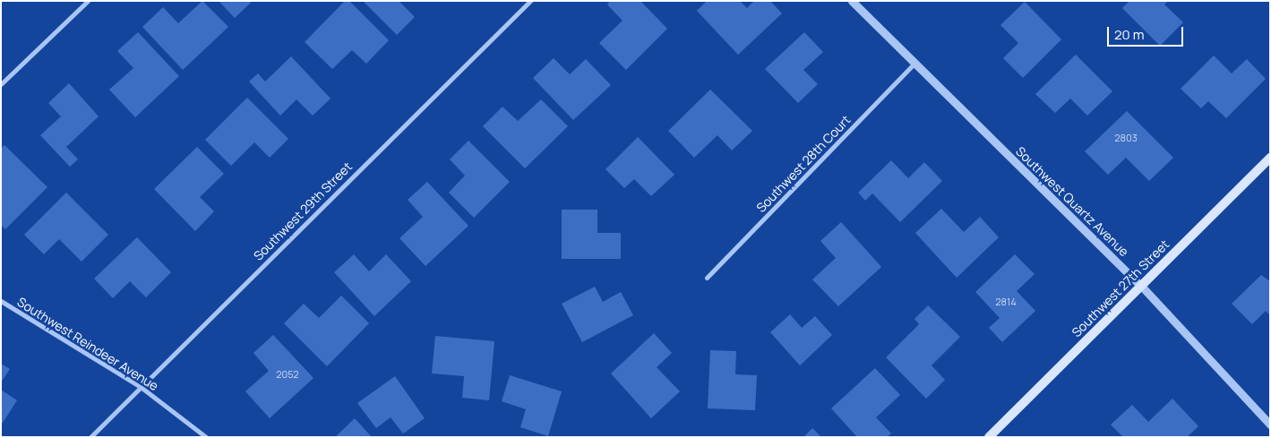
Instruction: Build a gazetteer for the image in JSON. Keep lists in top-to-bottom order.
{
  "streets": {
    "main road": ["Southwest 27th Street"],
    "street": [
      "Southwest 28th Court",
      "Southwest Quartz Avenue",
      "Southwest 29th Street",
      "Southwest Reindeer Avenue"
    ]
  },
  "crossings": [
    ["Southwest 28th Court", "Southwest Quartz Avenue"],
    ["Southwest Quartz Avenue", "Southwest 27th Street"],
    ["Southwest 29th Street", "Southwest Reindeer Avenue"]
  ],
  "house_numbers": ["2803", "2814", "2052"],
  "scale_bar": "20 m"
}
